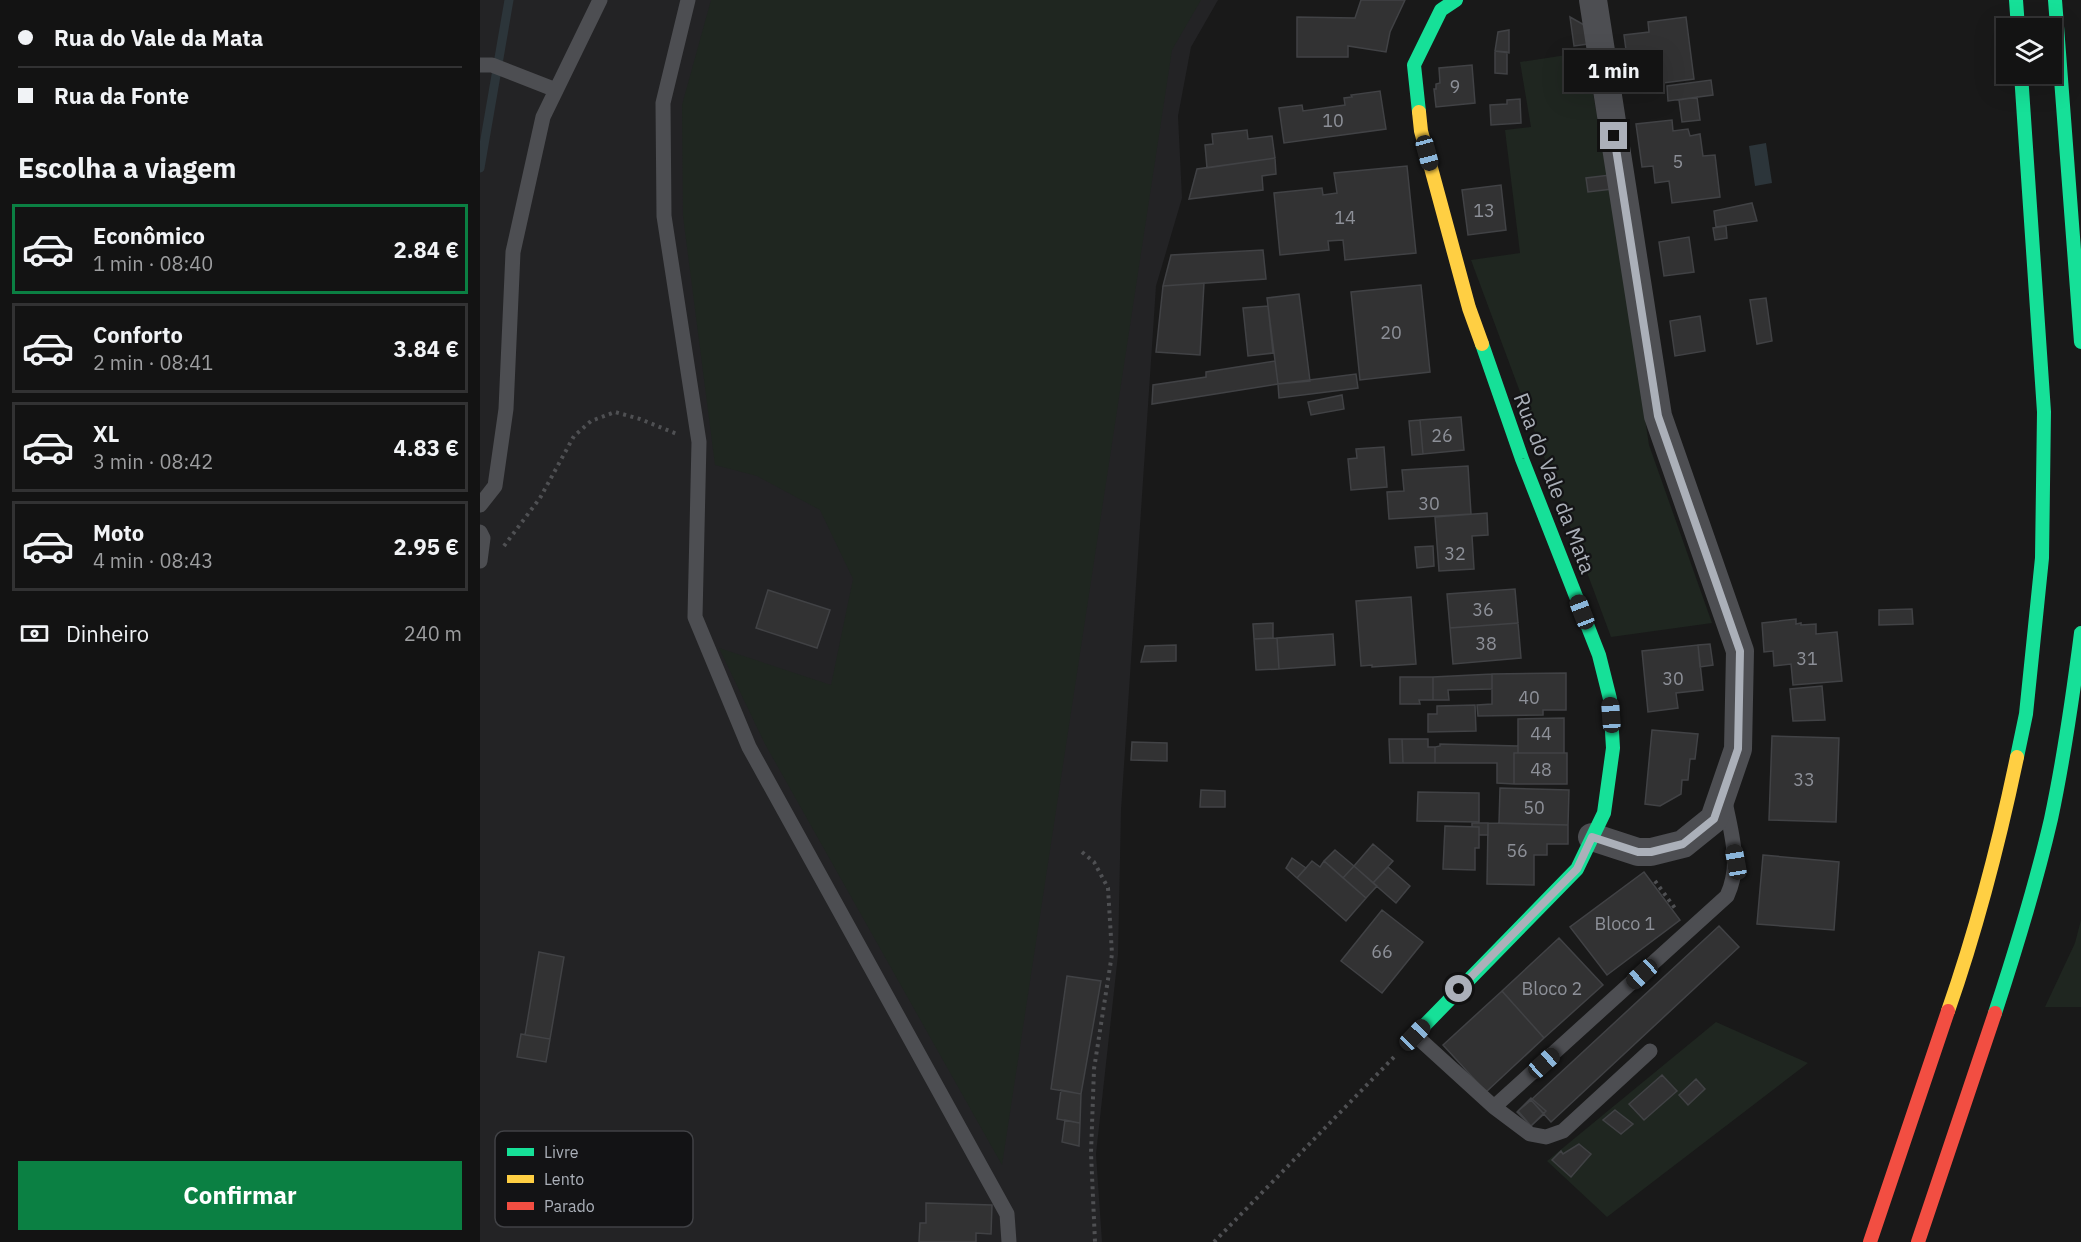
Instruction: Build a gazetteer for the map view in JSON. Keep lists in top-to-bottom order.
{
  "streets": {
    "main road": ["Rua do Vale da Mata"]
  },
  "house_numbers": [
    "9",
    "10",
    "5",
    "13",
    "14",
    "20",
    "26",
    "30",
    "32",
    "36",
    "38",
    "31",
    "30",
    "40",
    "44",
    "48",
    "33",
    "50",
    "56",
    "Bloco 1",
    "66",
    "Bloco 2"
  ],
  "legend": ["Livre", "Lento", "Parado"],
  "page": {
    "banner": ["Rua do Vale da Mata", "Rua da Fonte"],
    "bubble": "1 min",
    "heading": "Escolha a viagem",
    "list": [
      {
        "name": "Econômico",
        "note": "1 min · 08:40",
        "value": "2.84 €"
      },
      {
        "name": "Conforto",
        "note": "2 min · 08:41",
        "value": "3.84 €"
      },
      {
        "name": "XL",
        "note": "3 min · 08:42",
        "value": "4.83 €"
      },
      {
        "name": "Moto",
        "note": "4 min · 08:43",
        "value": "2.95 €"
      }
    ],
    "pay": ["Dinheiro", "240 m"],
    "buttons": "Confirmar"
  }
}
